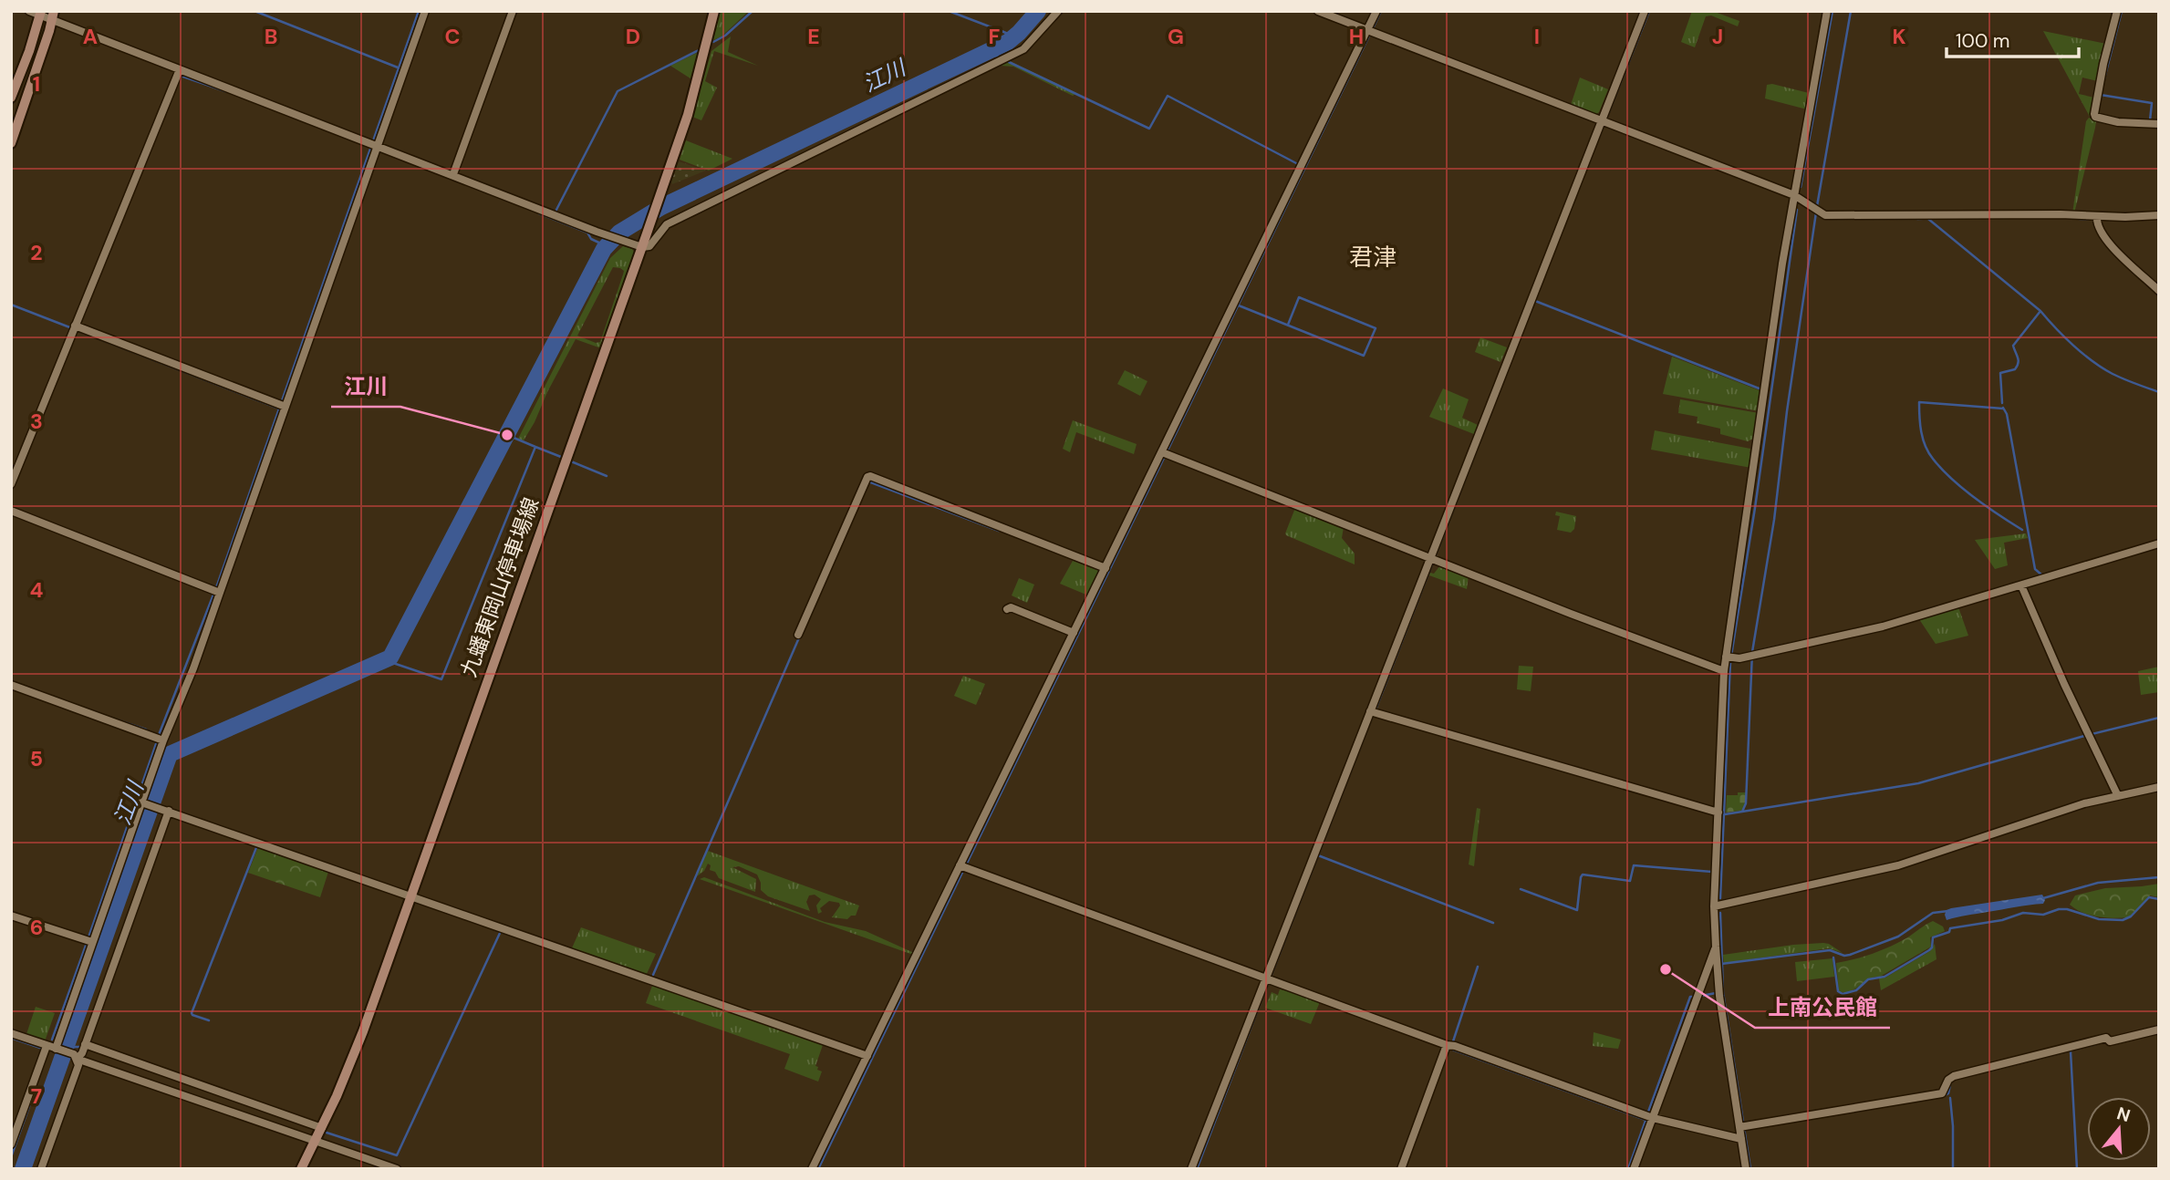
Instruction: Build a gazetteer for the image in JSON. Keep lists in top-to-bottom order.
{
  "streets": {
    "main road": ["九蟠東岡山停車場線"]
  },
  "districts": ["君津"],
  "water": ["江川"],
  "places": ["江川", "上南公民館"],
  "scale_bar": "100 m",
  "north": "top",
  "grid": {
    "columns": [
      "A",
      "B",
      "C",
      "D",
      "E",
      "F",
      "G",
      "H",
      "I",
      "J",
      "K"
    ],
    "rows": [
      "1",
      "2",
      "3",
      "4",
      "5",
      "6",
      "7"
    ]
  }
}
